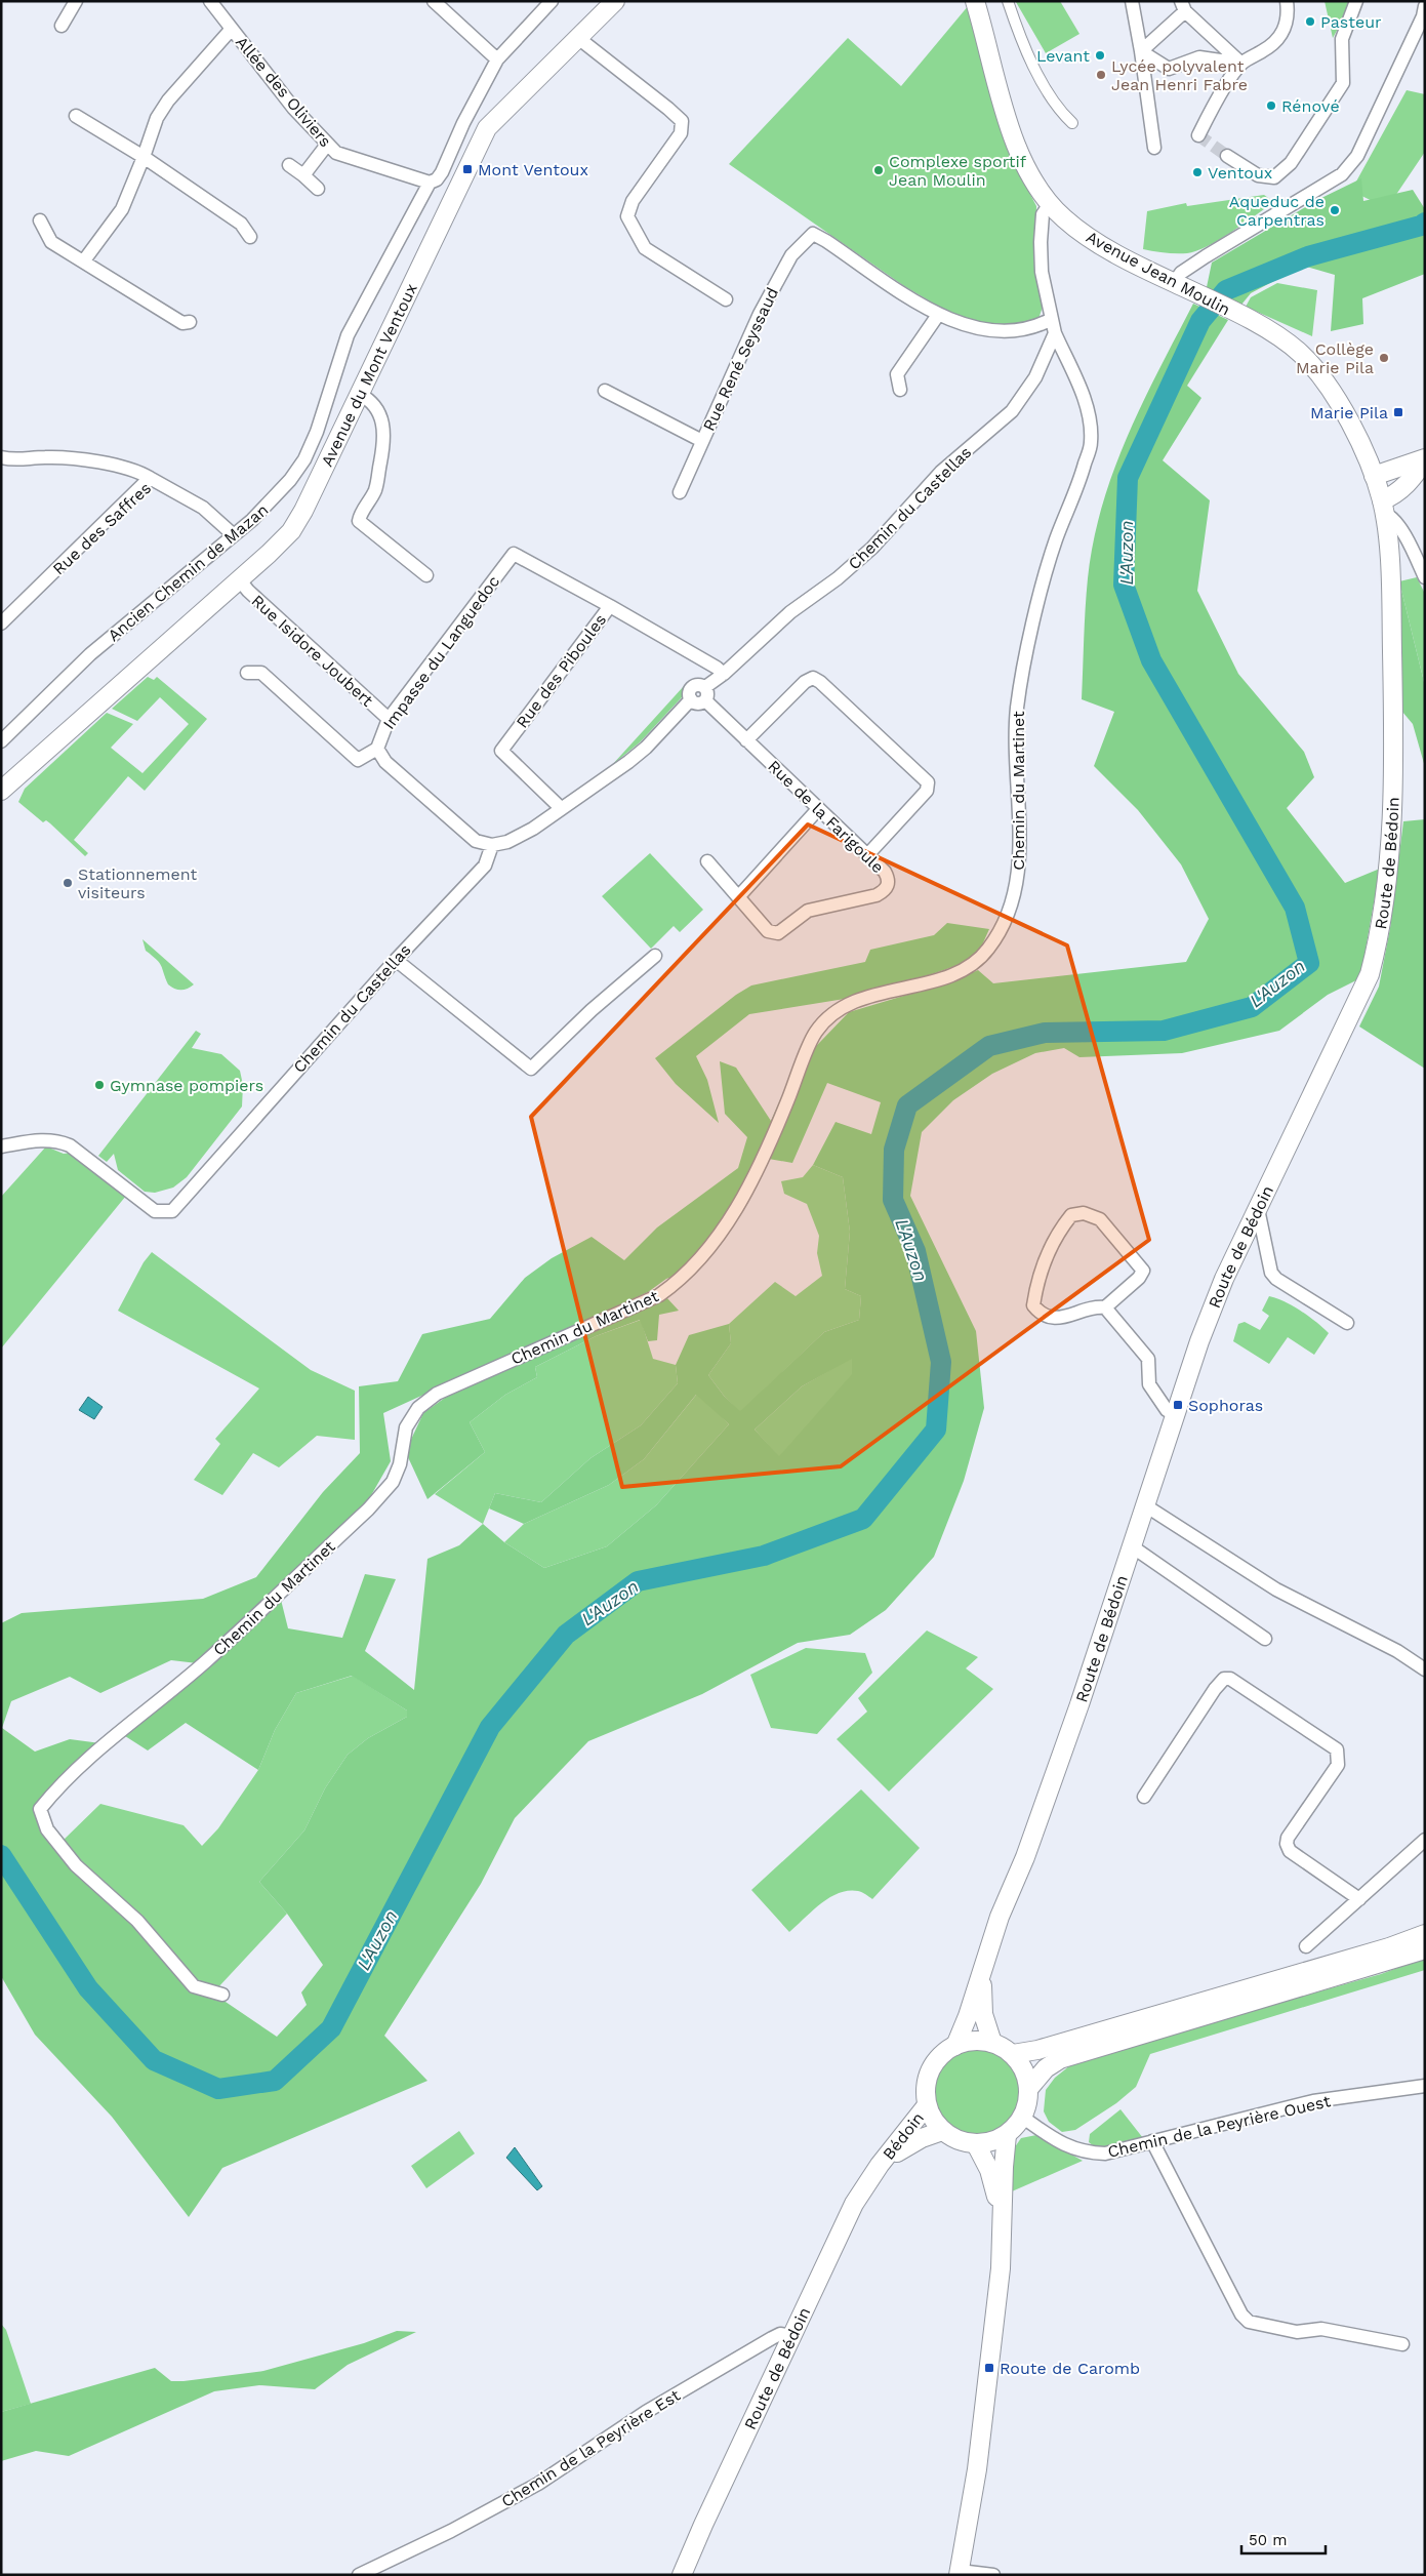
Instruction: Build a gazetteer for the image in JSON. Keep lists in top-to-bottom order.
{
  "streets": {
    "main road": [
      "Avenue Jean Moulin",
      "Avenue du Mont Ventoux",
      "Route de Bédoin",
      "Bédoin"
    ],
    "street": [
      "Allée des Oliviers",
      "Rue René Seyssaud",
      "Chemin du Castellas",
      "Rue des Saffres",
      "Ancien Chemin de Mazan",
      "Rue Isidore Joubert",
      "Impasse du Languedoc",
      "Rue des Piboules",
      "Chemin du Martinet",
      "Rue de la Farigoule",
      "Chemin de la Peyrière Ouest",
      "Chemin de la Peyrière Est"
    ]
  },
  "crossings": [
    ["Allée des Oliviers", "Ancien Chemin de Mazan"],
    ["Avenue Jean Moulin", "Route de Bédoin"],
    ["Avenue du Mont Ventoux", "Rue Isidore Joubert"],
    ["Chemin du Castellas", "Impasse du Languedoc"],
    ["Chemin du Castellas", "Rue des Piboules"],
    ["Chemin du Castellas", "Chemin du Martinet"],
    ["Chemin du Castellas", "Rue de la Farigoule"],
    ["Rue des Saffres", "Ancien Chemin de Mazan"],
    ["Rue Isidore Joubert", "Impasse du Languedoc"],
    ["Impasse du Languedoc", "Rue des Piboules"],
    ["Route de Bédoin", "Chemin de la Peyrière Ouest"],
    ["Route de Bédoin", "Bédoin"],
    ["Route de Bédoin", "Chemin de la Peyrière Est"],
    ["Chemin de la Peyrière Ouest", "Bédoin"]
  ],
  "water": ["L'Auzon"],
  "places": {
    "other": [
      "Pasteur",
      "Levant",
      "Lycée polyvalent Jean Henri Fabre",
      "Rénové",
      "Complexe sportif Jean Moulin",
      "Ventoux",
      "Aqueduc de Carpentras",
      "Collège Marie Pila",
      "Stationnement visiteurs",
      "Gymnase pompiers"
    ],
    "transit": [
      "Mont Ventoux",
      "Marie Pila",
      "Sophoras",
      "Route de Caromb"
    ]
  },
  "scale_bar": "50 m"
}
